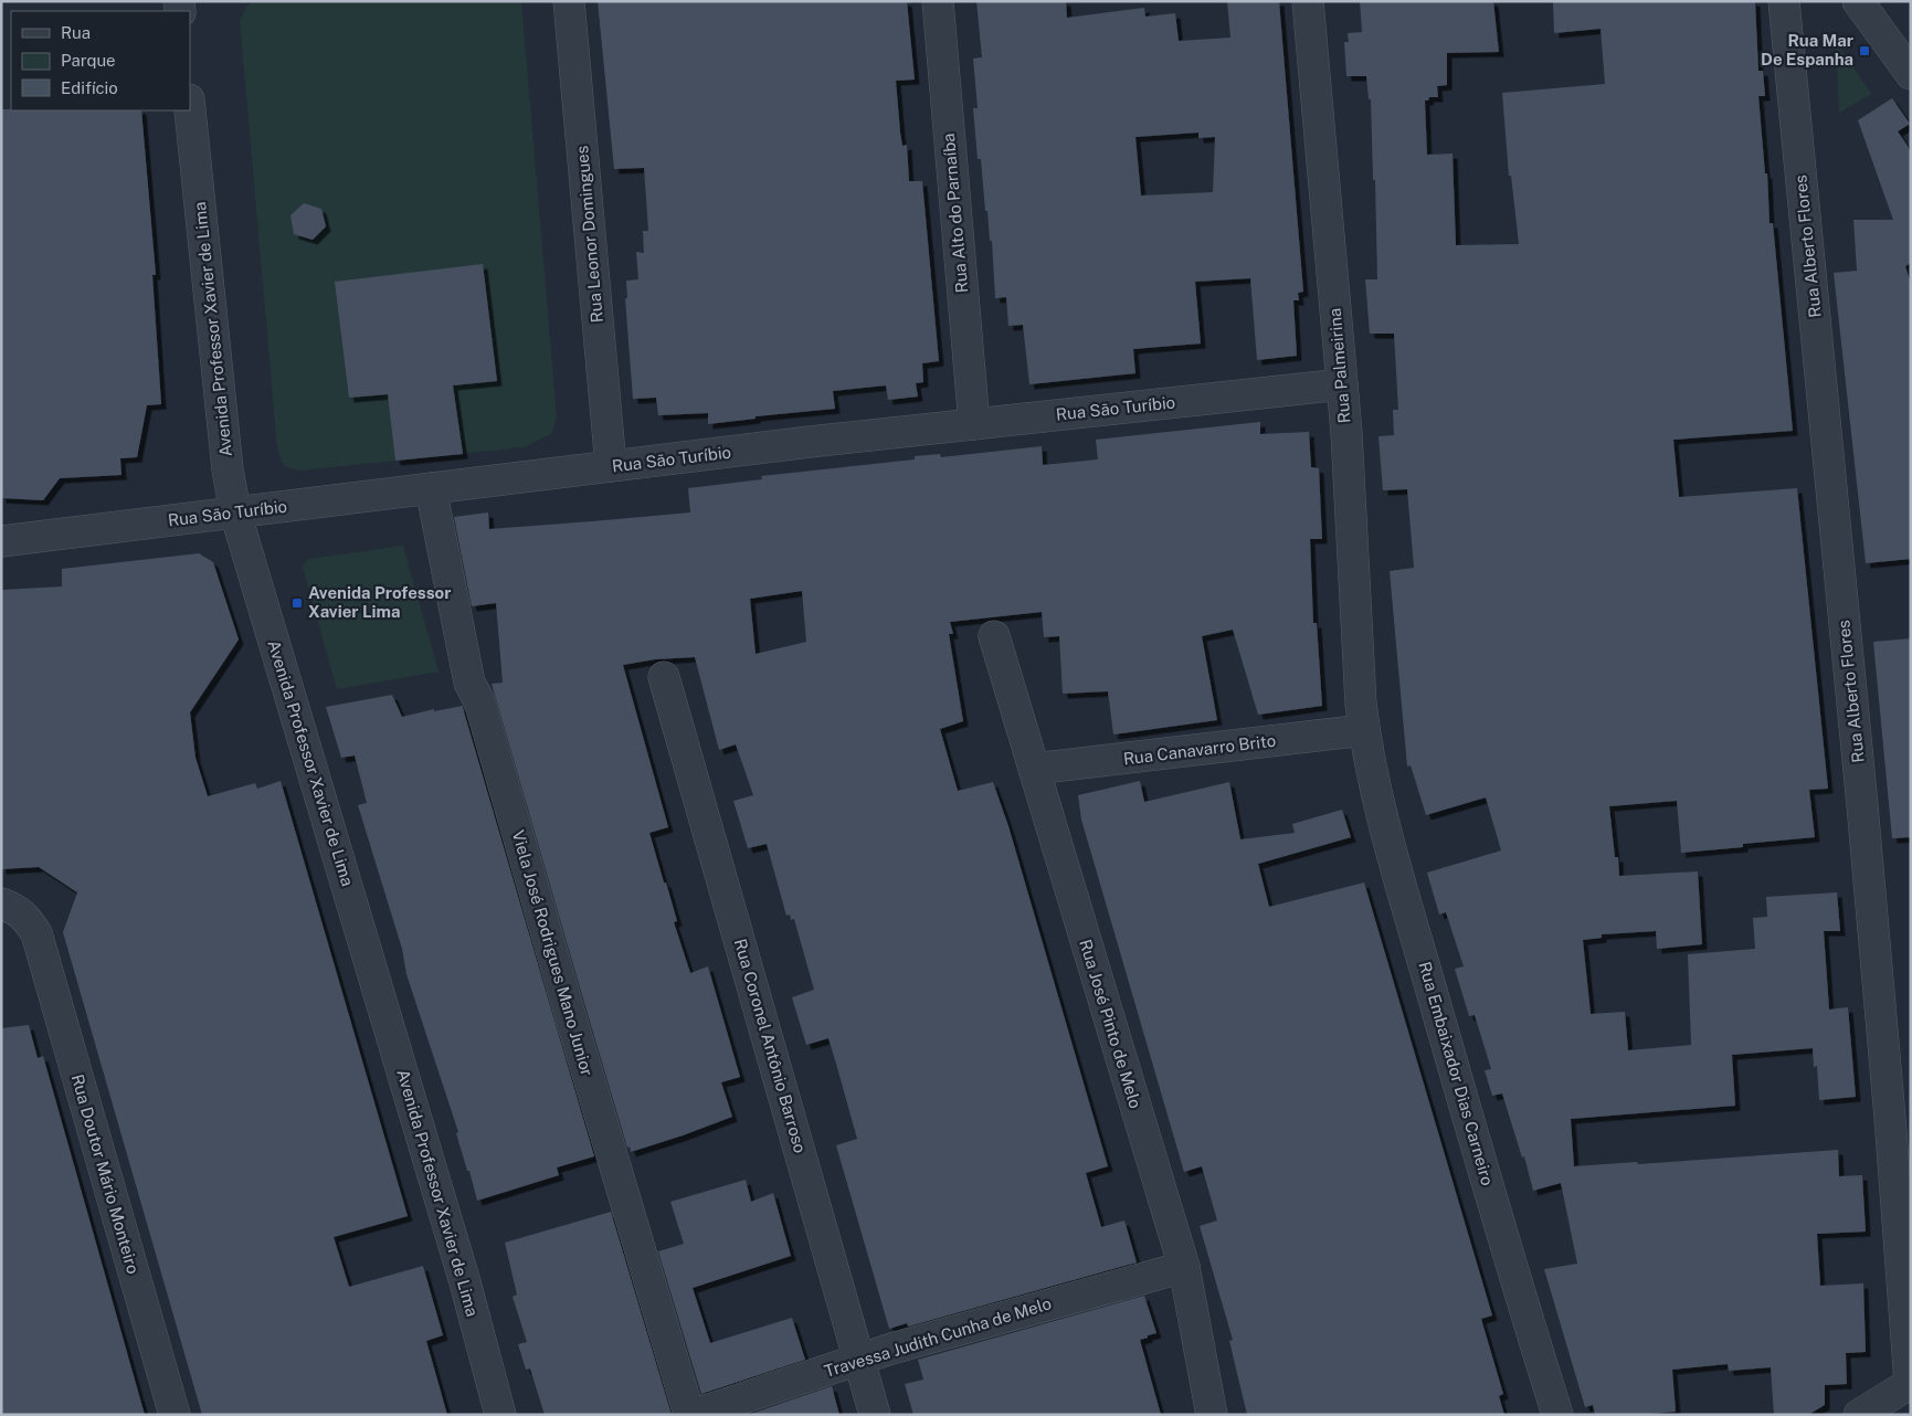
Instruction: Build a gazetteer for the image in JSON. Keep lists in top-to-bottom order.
{
  "streets": {
    "street": [
      "Rua Alto do Parnaíba",
      "Rua Leonor Domingues",
      "Rua Alberto Flores",
      "Avenida Professor Xavier de Lima",
      "Rua Palmeirina",
      "Rua São Turíbio",
      "Rua Canavarro Brito",
      "Viela José Rodrigues Mano Junior",
      "Rua José Pinto de Melo",
      "Rua Coronel Antônio Barroso",
      "Rua Embaixador Dias Carneiro",
      "Rua Doutor Mário Monteiro",
      "Travessa Judith Cunha de Melo"
    ]
  },
  "crossings": [
    ["Rua Alto do Parnaíba", "Rua São Turíbio"],
    ["Rua Leonor Domingues", "Rua São Turíbio"],
    ["Avenida Professor Xavier de Lima", "Rua São Turíbio"],
    ["Rua Palmeirina", "Rua São Turíbio"],
    ["Rua Palmeirina", "Rua Canavarro Brito"],
    ["Rua Palmeirina", "Rua Embaixador Dias Carneiro"],
    ["Rua São Turíbio", "Viela José Rodrigues Mano Junior"],
    ["Rua Canavarro Brito", "Rua José Pinto de Melo"],
    ["Rua Canavarro Brito", "Rua Embaixador Dias Carneiro"],
    ["Viela José Rodrigues Mano Junior", "Travessa Judith Cunha de Melo"],
    ["Rua José Pinto de Melo", "Travessa Judith Cunha de Melo"],
    ["Rua Coronel Antônio Barroso", "Travessa Judith Cunha de Melo"]
  ],
  "places": {
    "transit": ["Rua Mar De Espanha", "Avenida Professor Xavier Lima"]
  },
  "legend": ["Rua", "Parque", "Edifício"]
}
